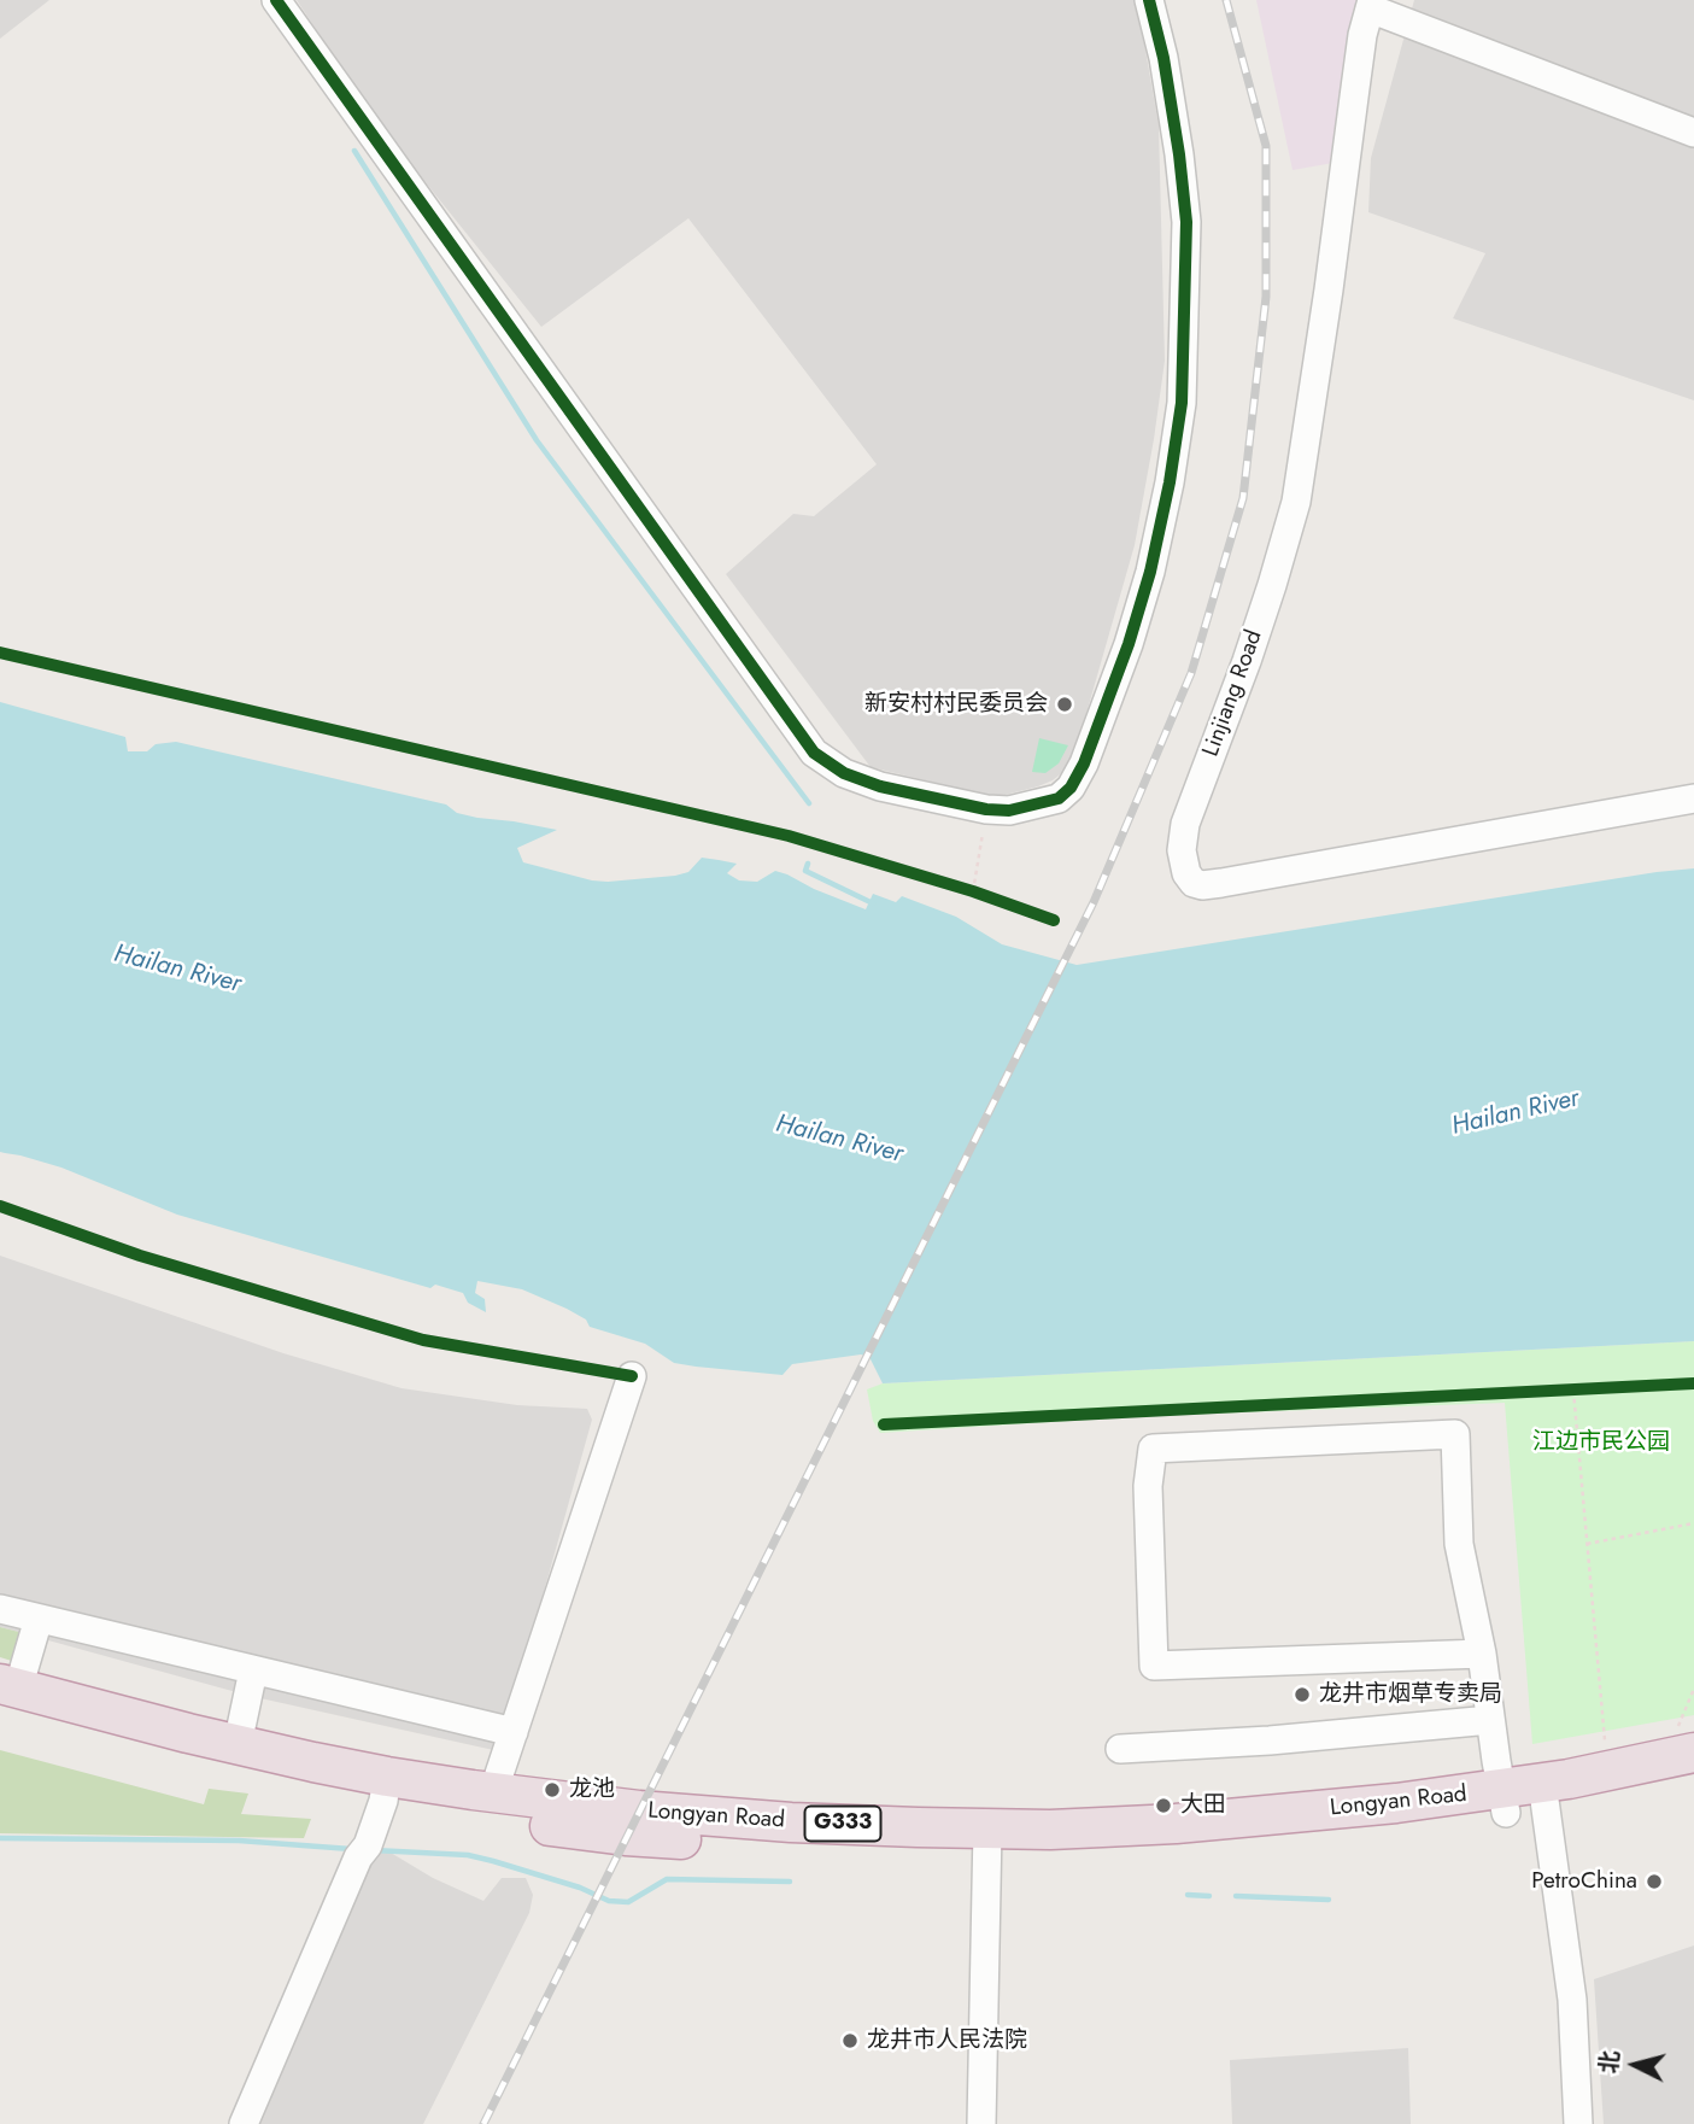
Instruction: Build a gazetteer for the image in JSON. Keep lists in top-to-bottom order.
{
  "streets": {
    "highway": ["Longyan Road", "G333"],
    "street": ["Linjiang Road"]
  },
  "water": ["Hailan River"],
  "parks": ["江边市民公园"],
  "places": [
    "新安村村民委员会",
    "龙井市烟草专卖局",
    "龙池",
    "大田",
    "PetroChina",
    "龙井市人民法院"
  ],
  "north": "left"
}
